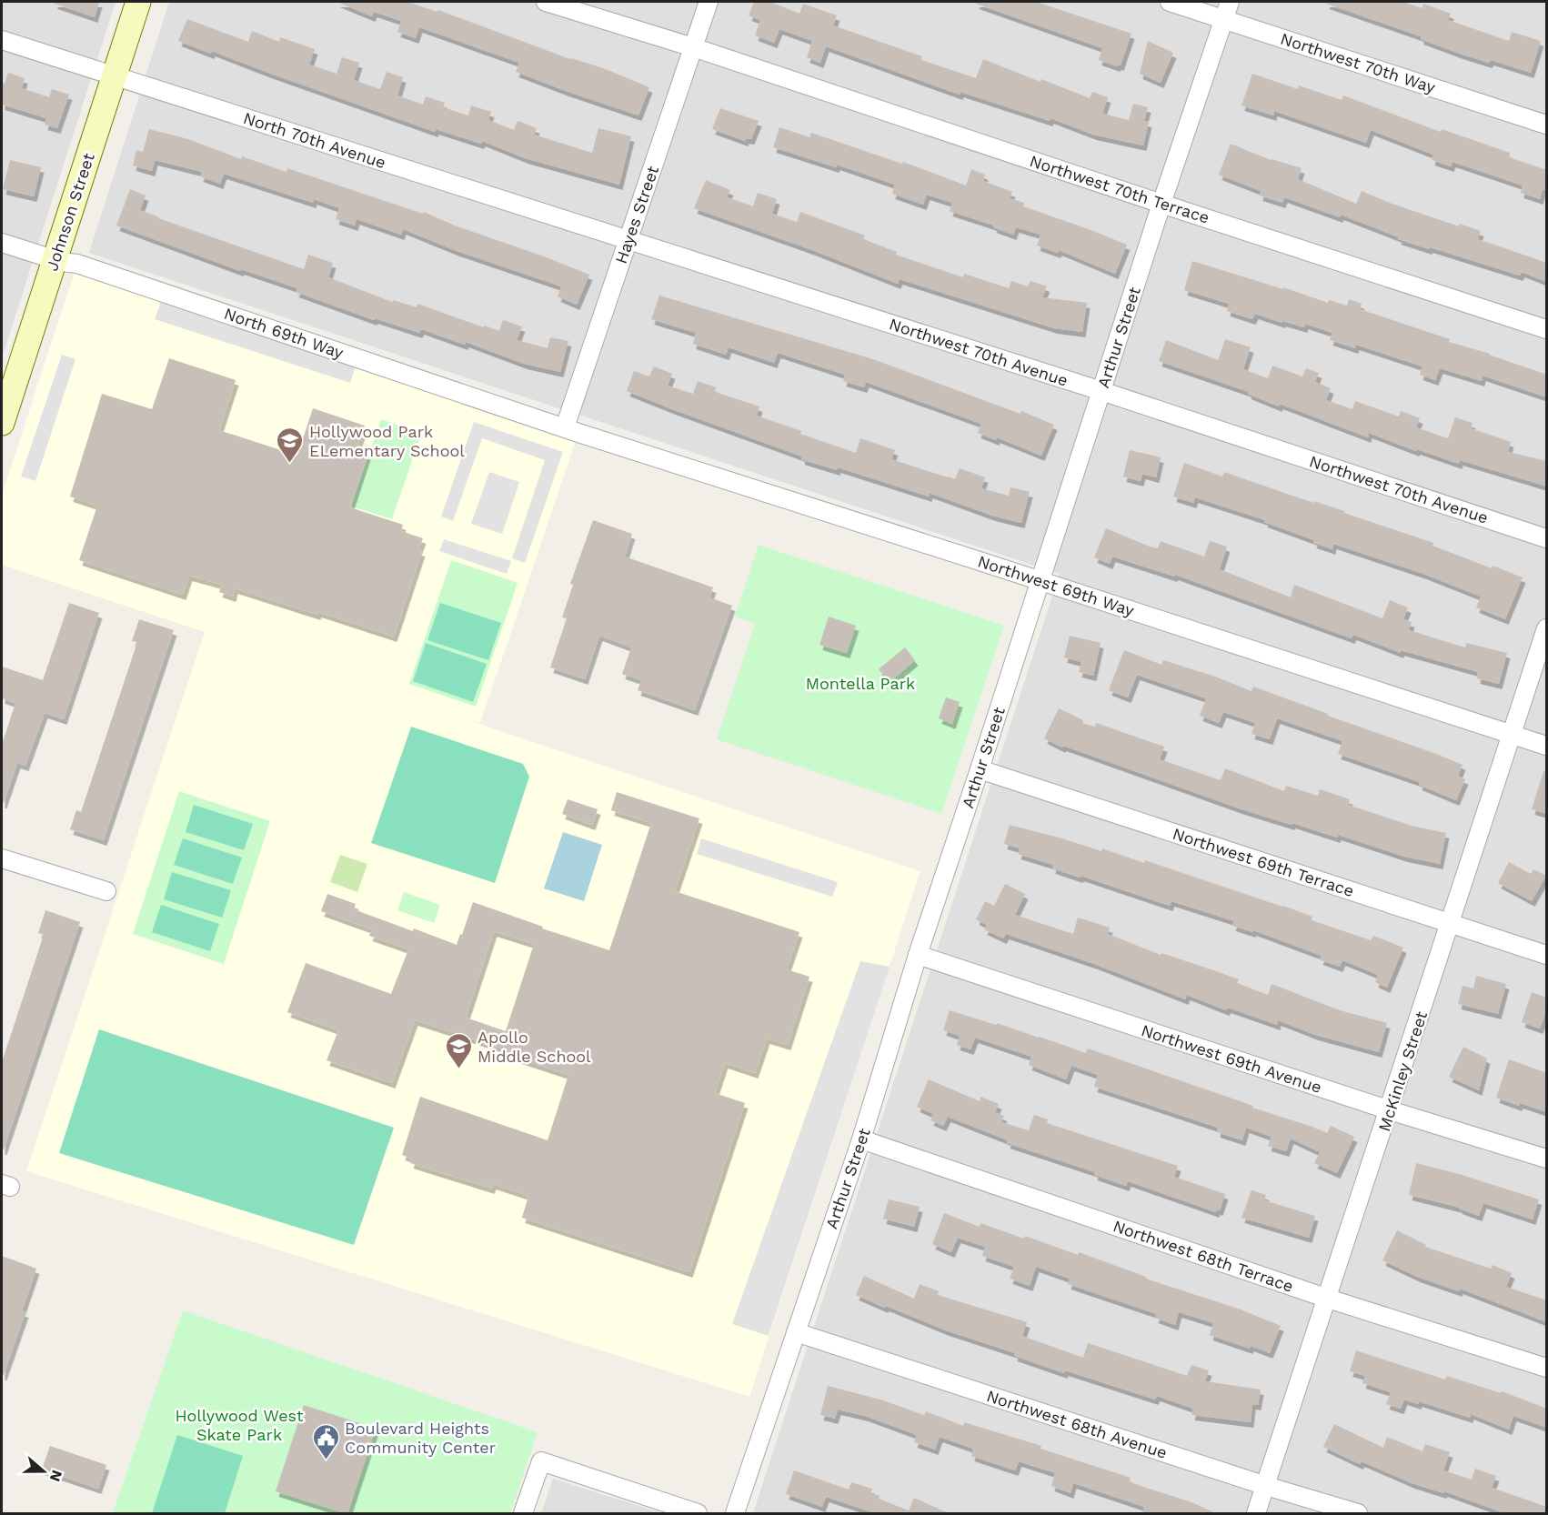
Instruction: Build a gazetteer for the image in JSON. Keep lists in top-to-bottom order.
{
  "streets": {
    "street": [
      "Northwest 70th Way",
      "North 70th Avenue",
      "Northwest 70th Terrace",
      "Johnson Street",
      "Hayes Street",
      "North 69th Way",
      "Arthur Street",
      "Northwest 70th Avenue",
      "Northwest 69th Way",
      "Northwest 69th Terrace",
      "Northwest 69th Avenue",
      "McKinley Street",
      "Northwest 68th Terrace",
      "Northwest 68th Avenue"
    ]
  },
  "crossings": [
    ["Northwest 70th Way", "Arthur Street"],
    ["North 70th Avenue", "Johnson Street"],
    ["North 70th Avenue", "Hayes Street"],
    ["North 70th Avenue", "Northwest 70th Avenue"],
    ["Northwest 70th Terrace", "Hayes Street"],
    ["Northwest 70th Terrace", "Arthur Street"],
    ["Johnson Street", "North 69th Way"],
    ["Hayes Street", "North 69th Way"],
    ["Hayes Street", "Northwest 70th Avenue"],
    ["Hayes Street", "Northwest 69th Way"],
    ["North 69th Way", "Northwest 69th Way"],
    ["Arthur Street", "Northwest 70th Avenue"],
    ["Arthur Street", "Northwest 69th Way"],
    ["Arthur Street", "Northwest 69th Terrace"],
    ["Arthur Street", "Northwest 69th Avenue"],
    ["Arthur Street", "Northwest 68th Terrace"],
    ["Arthur Street", "Northwest 68th Avenue"],
    ["Northwest 69th Way", "McKinley Street"],
    ["Northwest 69th Terrace", "McKinley Street"],
    ["Northwest 69th Avenue", "McKinley Street"],
    ["McKinley Street", "Northwest 68th Terrace"],
    ["McKinley Street", "Northwest 68th Avenue"]
  ],
  "parks": ["Montella Park", "Hollywood West Skate Park"],
  "places": {
    "school or university": ["Hollywood Park ELementary School", "Apollo Middle School"],
    "public building": ["Boulevard Heights Community Center"]
  },
  "north": "right"
}
